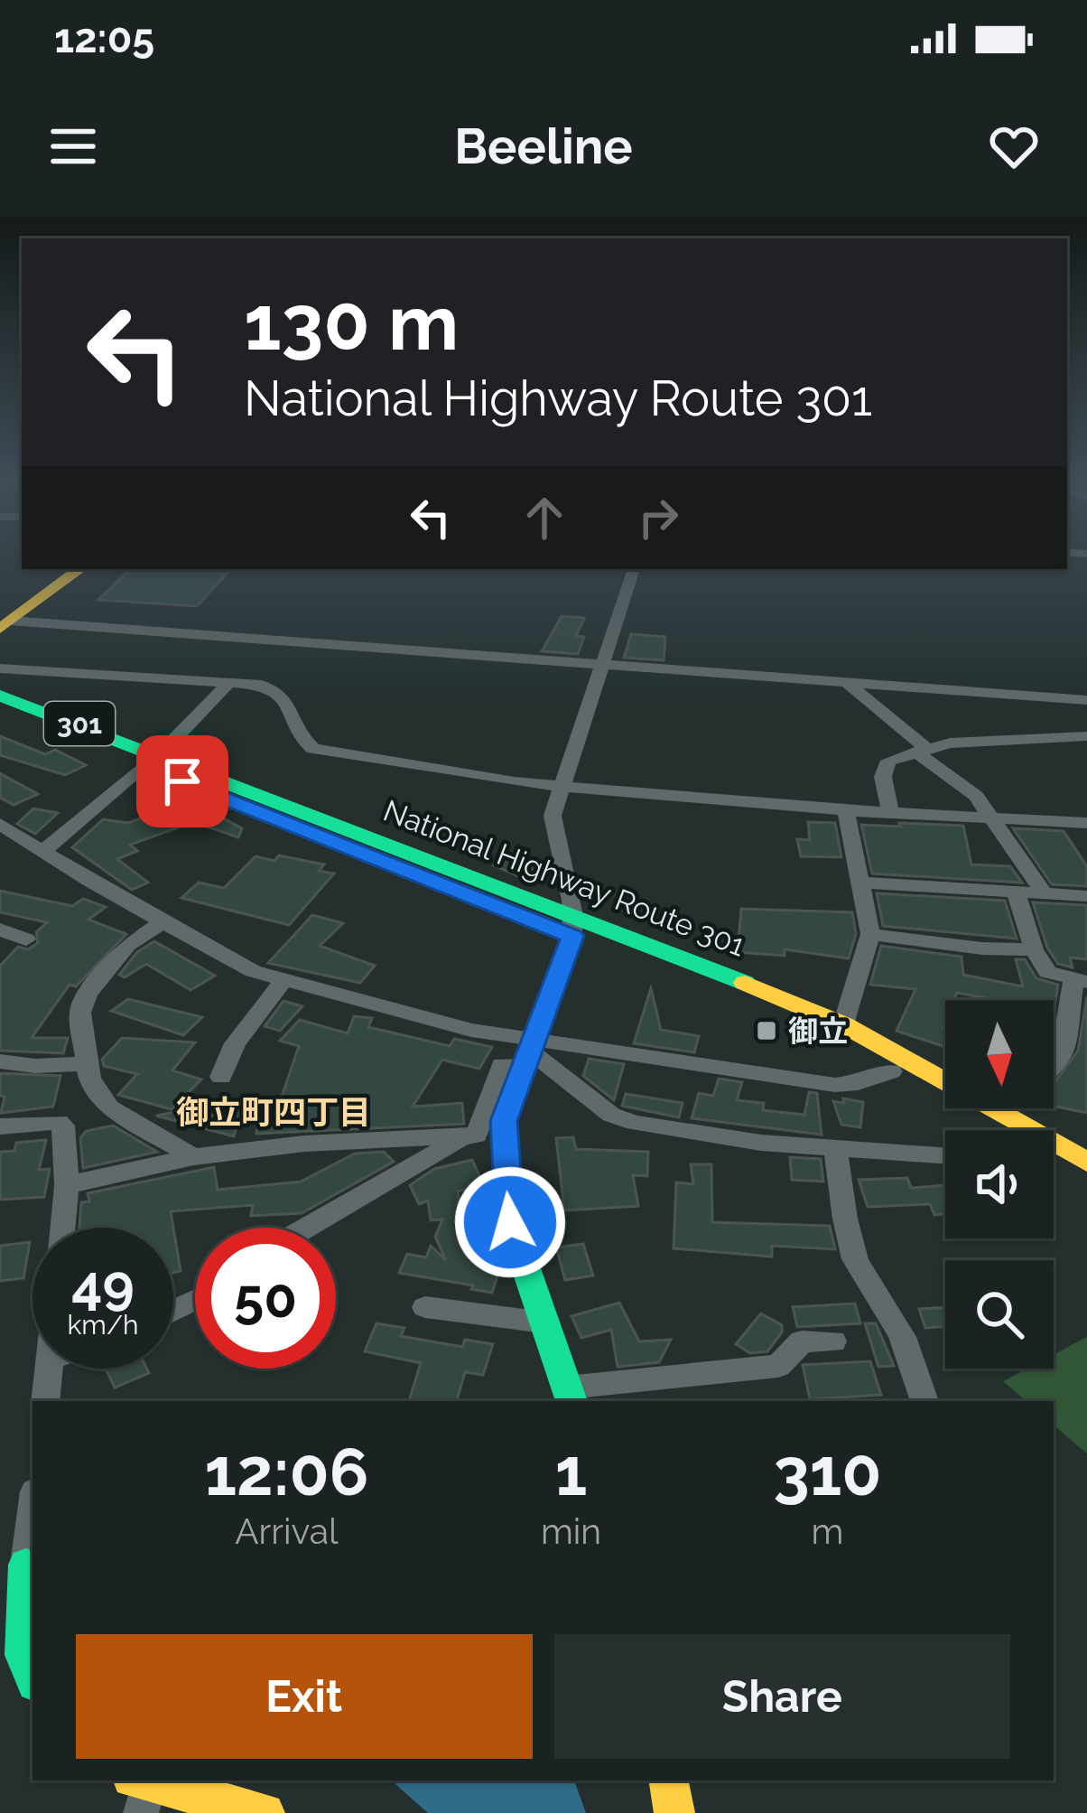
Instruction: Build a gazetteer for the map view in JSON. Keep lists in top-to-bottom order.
{
  "streets": {
    "main road": ["301", "National Highway Route 301"]
  },
  "districts": ["御立町四丁目"],
  "places": {
    "transit": ["御立"]
  },
  "north": "bottom",
  "page": {
    "status": "12:05",
    "header": "Beeline",
    "turn": ["130 m", "National Highway Route 301"],
    "speed": "49 km/h",
    "limit": "50",
    "eta": [
      "12:06",
      "Arrival",
      "1",
      "min",
      "310",
      "m"
    ],
    "buttons": ["Exit", "Share"]
  }
}
